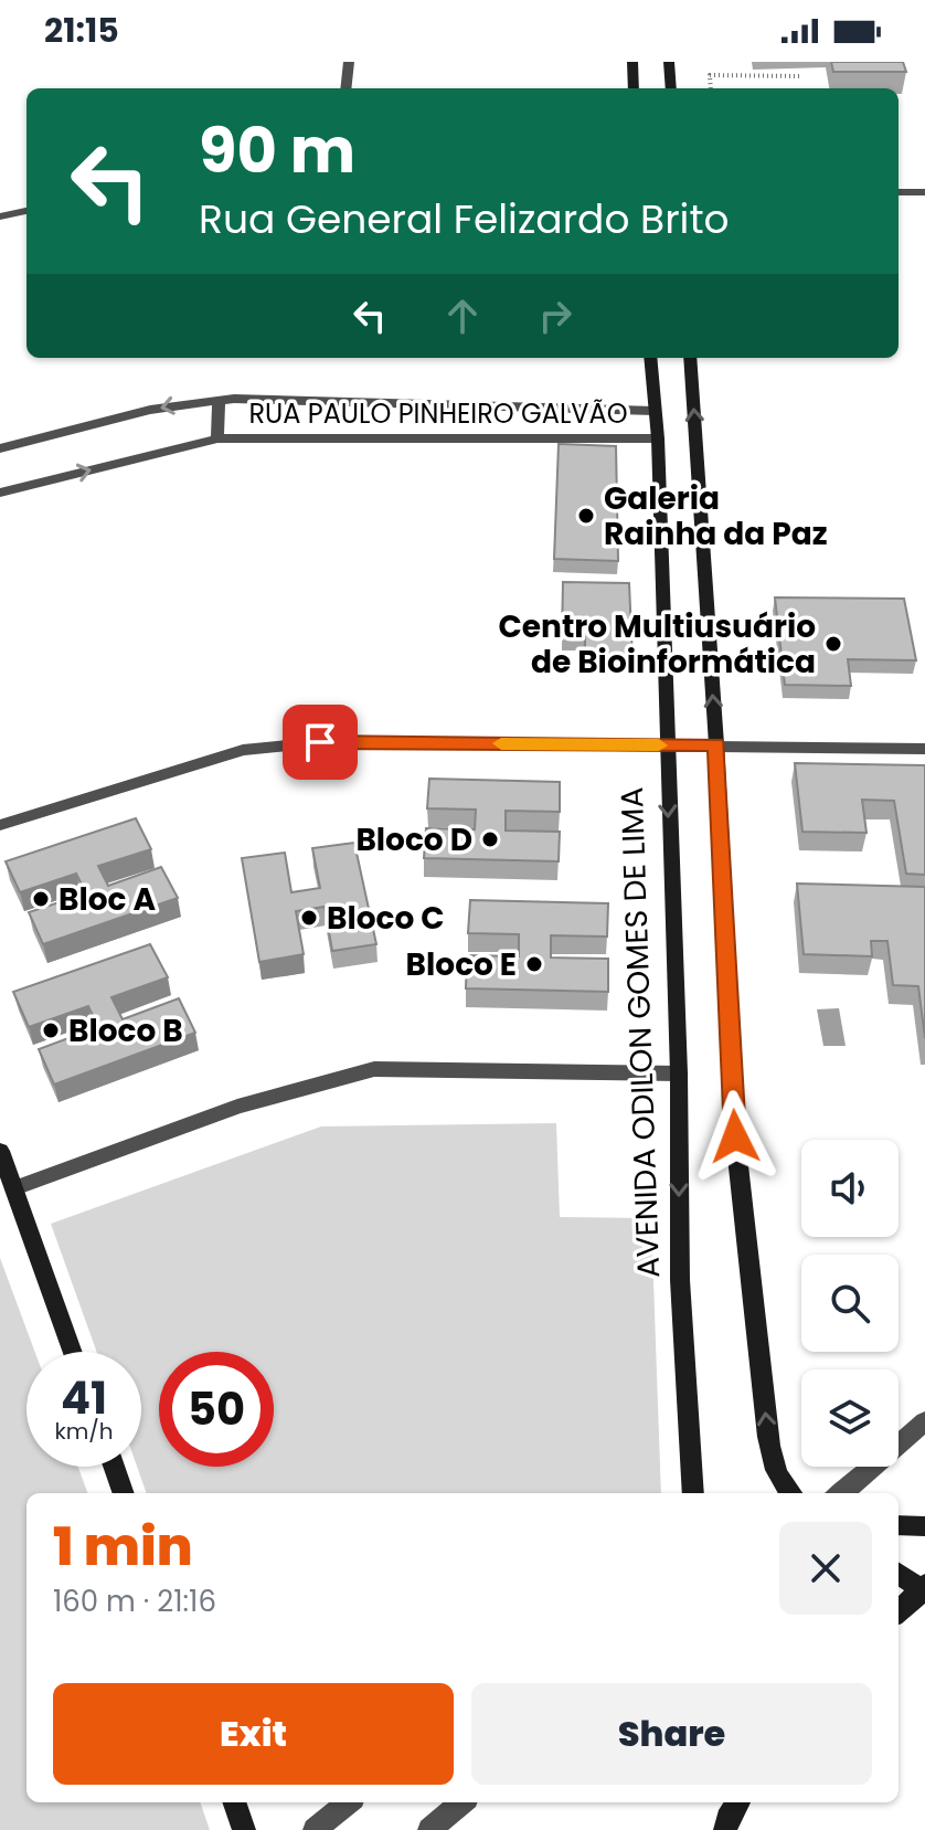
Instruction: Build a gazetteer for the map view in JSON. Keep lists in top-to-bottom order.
{
  "streets": {
    "main road": ["AVENIDA ODILON GOMES DE LIMA"],
    "street": ["RUA PAULO PINHEIRO GALVÃO"]
  },
  "crossings": [
    ["RUA PAULO PINHEIRO GALVÃO", "AVENIDA ODILON GOMES DE LIMA"]
  ],
  "places": [
    "Galeria Rainha da Paz",
    "Centro Multiusuário de Bioinformática",
    "Bloco D",
    "Bloc A",
    "Bloco C",
    "Bloco E",
    "Bloco B"
  ],
  "page": {
    "status": "21:15",
    "turn": ["90 m", "Rua General Felizardo Brito"],
    "speed": "41 km/h",
    "limit": "50",
    "heading": ["1 min", "160 m · 21:16"],
    "buttons": ["Exit", "Share"]
  }
}
